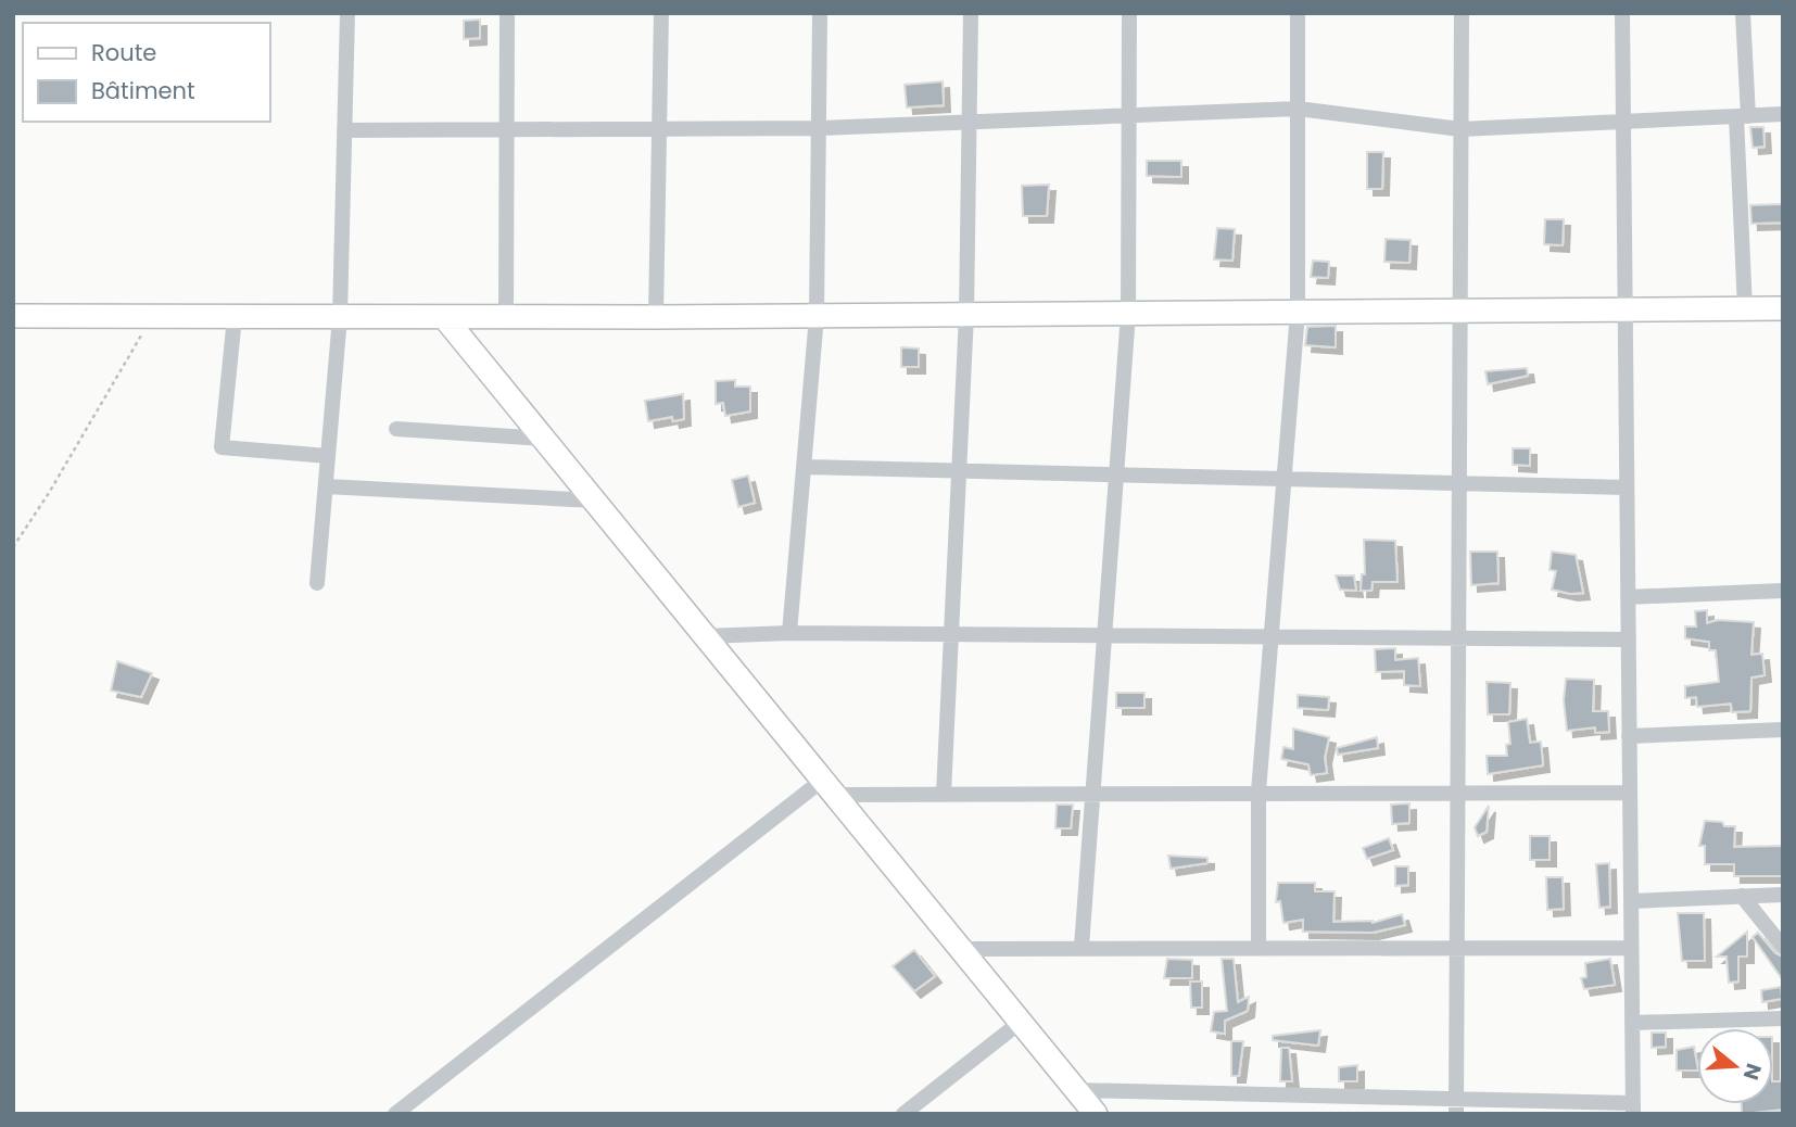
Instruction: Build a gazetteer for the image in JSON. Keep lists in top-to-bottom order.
{
  "legend": ["Route", "Bâtiment"],
  "north": "right"
}
